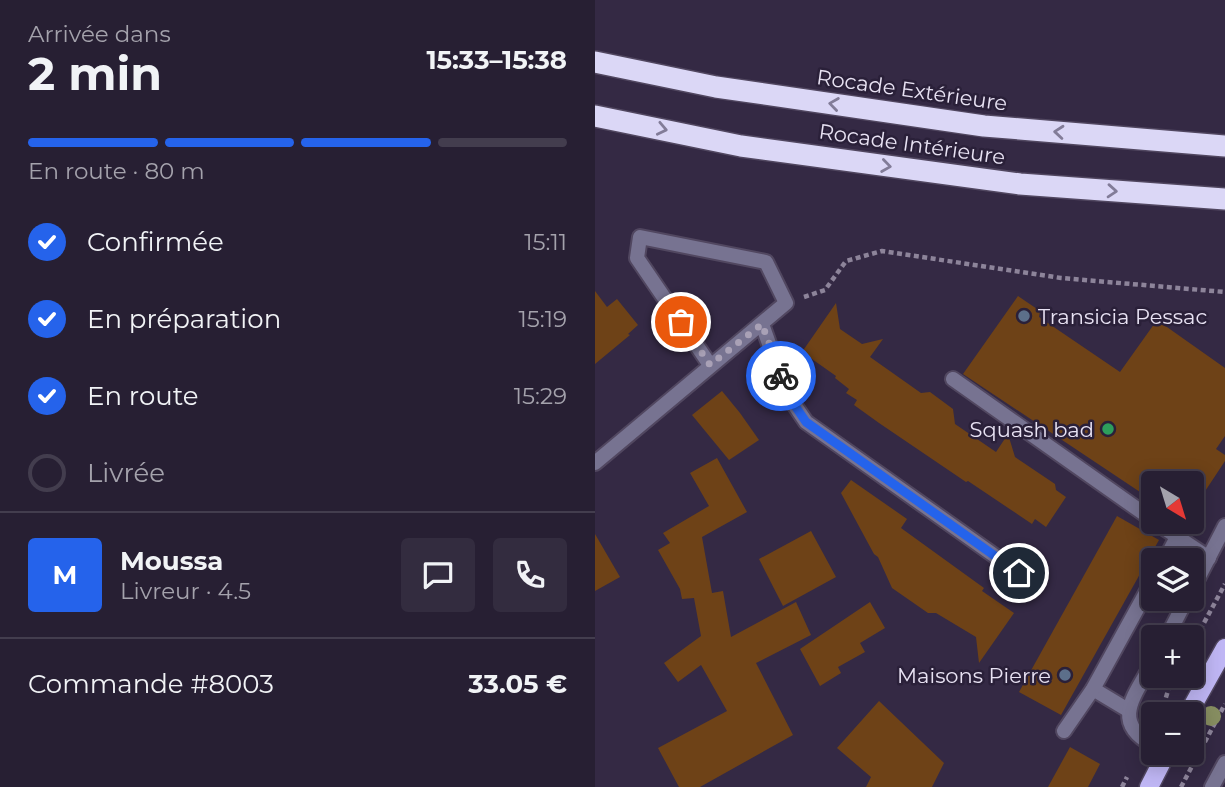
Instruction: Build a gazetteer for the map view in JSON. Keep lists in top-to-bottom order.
{
  "streets": {
    "highway": ["Rocade Extérieure", "Rocade Intérieure"]
  },
  "one_way": ["Rocade Extérieure", "Rocade Intérieure"],
  "places": ["Transicia Pessac", "Squash bad", "Maisons Pierre"],
  "north": "bottom right",
  "page": {
    "heading": ["2 min", "Arrivée dans", "15:33–15:38"],
    "panel": [
      "Moussa",
      "Livreur · 4.5",
      "Commande #8003",
      "33.05 €"
    ],
    "bar": "En route · 80 m",
    "list": [
      ["Confirmée", "15:11"],
      ["En préparation", "15:19"],
      ["En route", "15:29"],
      "Livrée"
    ],
    "map_buttons": ["+", "−"],
    "round": "M"
  }
}
